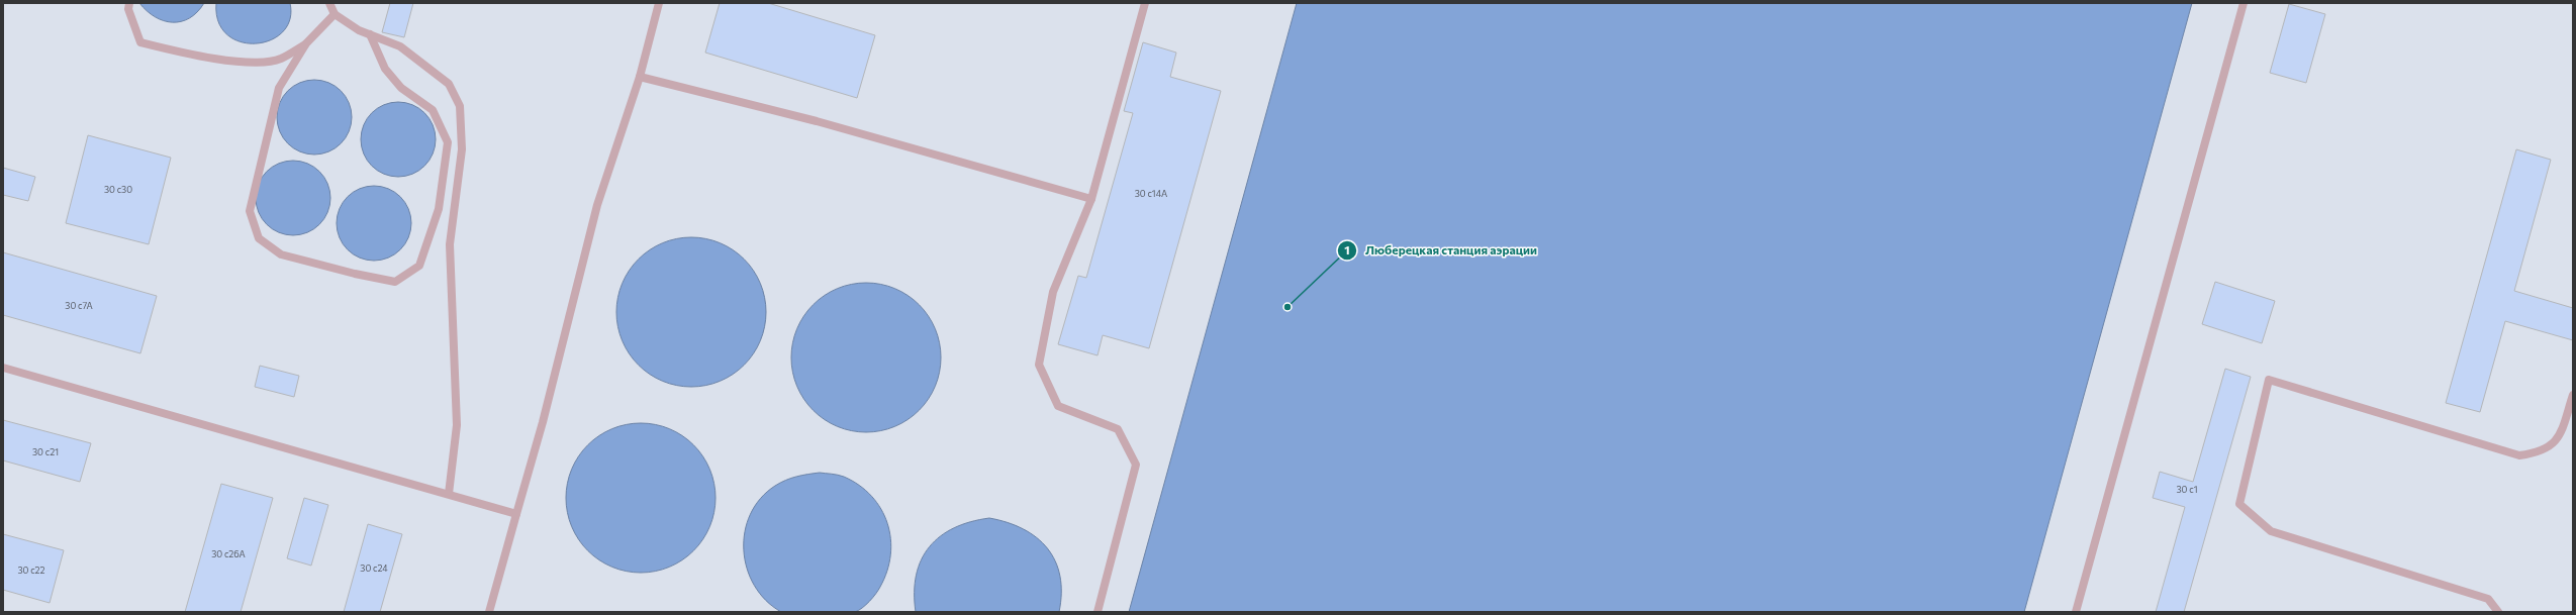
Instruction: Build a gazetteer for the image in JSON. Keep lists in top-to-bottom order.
{
  "places": ["Люберецкая станция аэрации"],
  "house_numbers": [
    "30 с30",
    "30 с14А",
    "30 с7А",
    "30 с21",
    "30 с1",
    "30 с26А",
    "30 с24",
    "30 с22"
  ]
}
